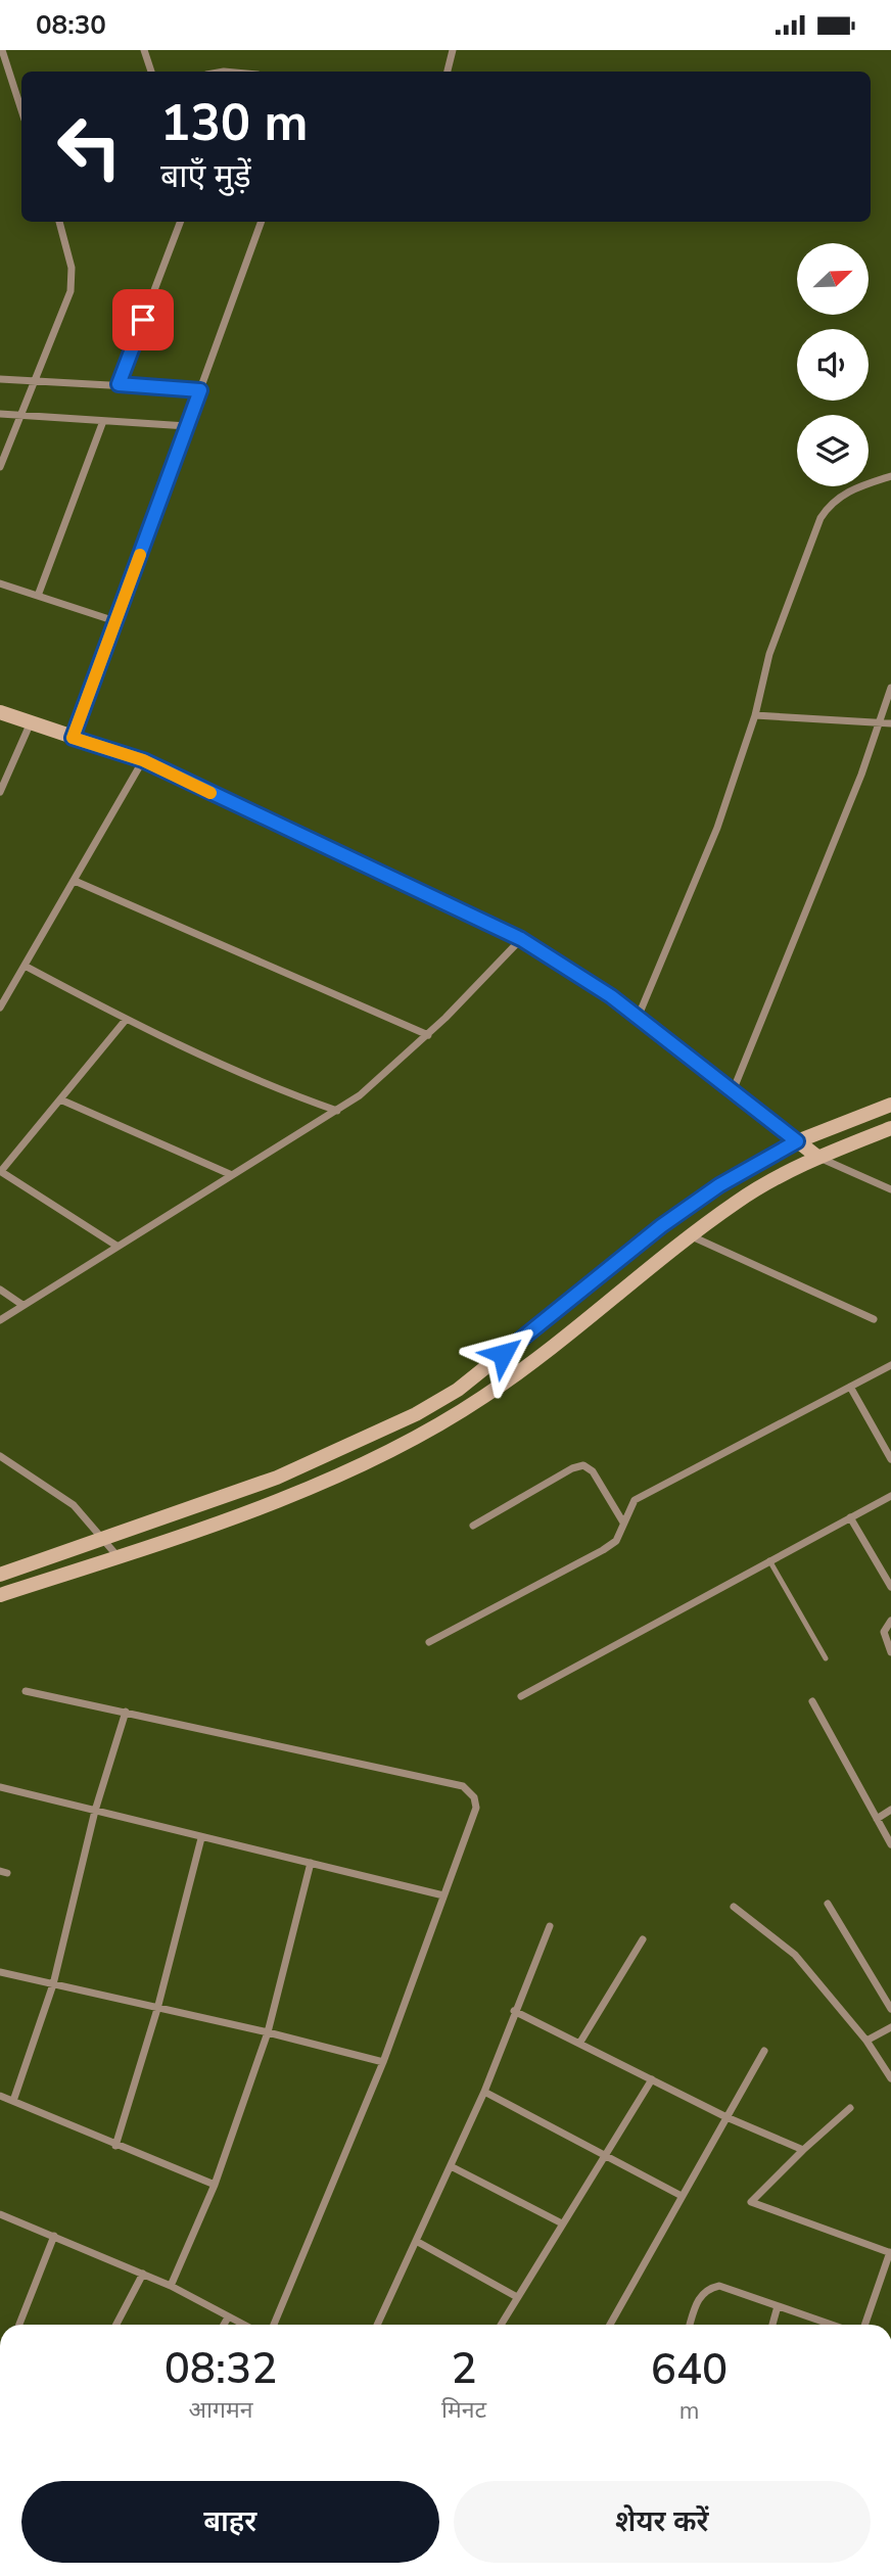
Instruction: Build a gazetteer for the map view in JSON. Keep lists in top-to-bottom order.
{
  "north": "top right",
  "page": {
    "status": "08:30",
    "turn": ["130 m", "बाएँ मुड़ें"],
    "eta": [
      "08:32",
      "आगमन",
      "2",
      "मिनट",
      "640",
      "m"
    ],
    "buttons": ["बाहर", "शेयर करें"]
  }
}
